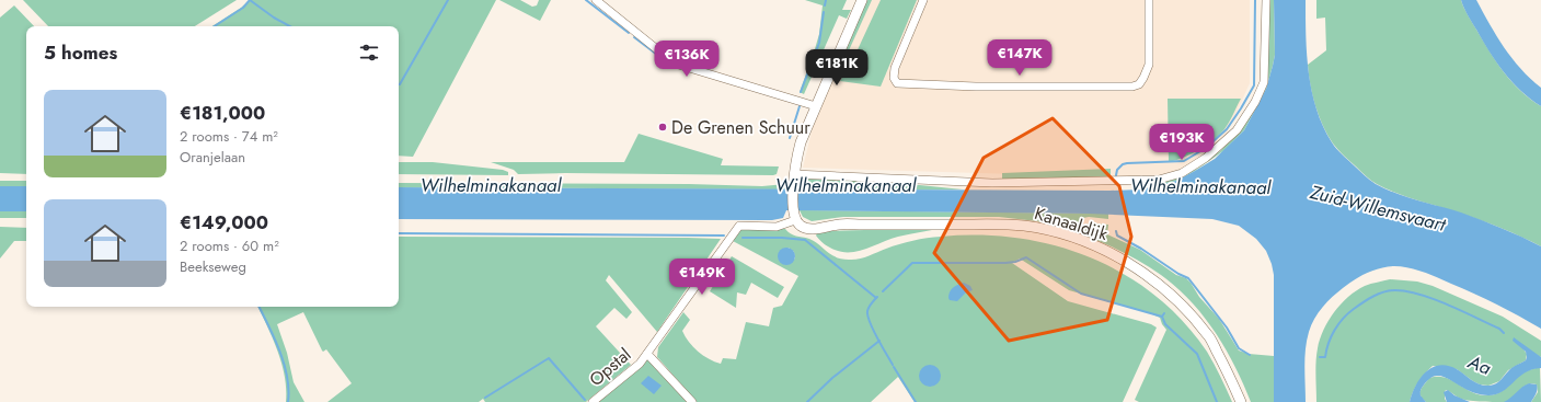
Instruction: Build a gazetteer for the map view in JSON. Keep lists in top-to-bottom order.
{
  "streets": {
    "main road": ["Kanaaldijk"],
    "street": ["Opstal"]
  },
  "crossings": [
    ["Kanaaldijk", "Opstal"]
  ],
  "water": ["Wilhelminakanaal", "Zuid-Willemsvaart", "Aa"],
  "places": ["De Grenen Schuur"],
  "page": {
    "heading": "5 homes",
    "price": [
      "€147K",
      "€136K",
      "€181K",
      "€193K",
      "€149K"
    ],
    "list": [
      {
        "name": "€181,000",
        "note": "2 rooms · 74 m² · Oranjelaan"
      },
      {
        "name": "€149,000",
        "note": "2 rooms · 60 m² · Beekseweg"
      }
    ]
  }
}
